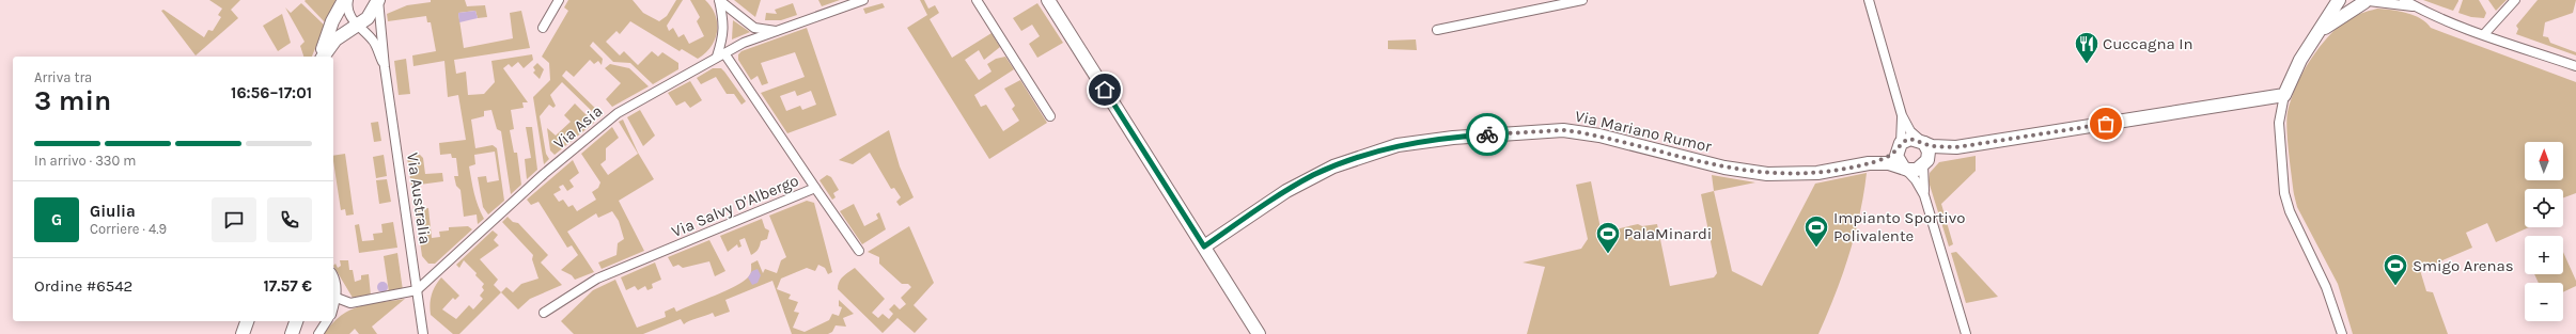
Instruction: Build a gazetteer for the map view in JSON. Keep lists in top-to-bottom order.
{
  "streets": {
    "street": [
      "Via Asia",
      "Via Mariano Rumor",
      "Via Australia",
      "Via Salvy D'Albergo"
    ]
  },
  "crossings": [
    ["Via Asia", "Via Australia"],
    ["Via Asia", "Via Salvy D'Albergo"]
  ],
  "places": {
    "restaurant": ["Cuccagna In"],
    "sports": ["Impianto Sportivo Polivalente", "PalaMinardi", "Smigo Arenas"]
  },
  "north": "top",
  "page": {
    "heading": ["3 min", "Arriva tra", "16:56–17:01"],
    "panel": [
      "Giulia",
      "Corriere · 4.9",
      "Ordine #6542",
      "17.57 €"
    ],
    "bar": "In arrivo · 330 m",
    "map_buttons": ["+", "−"],
    "round": "G"
  }
}
